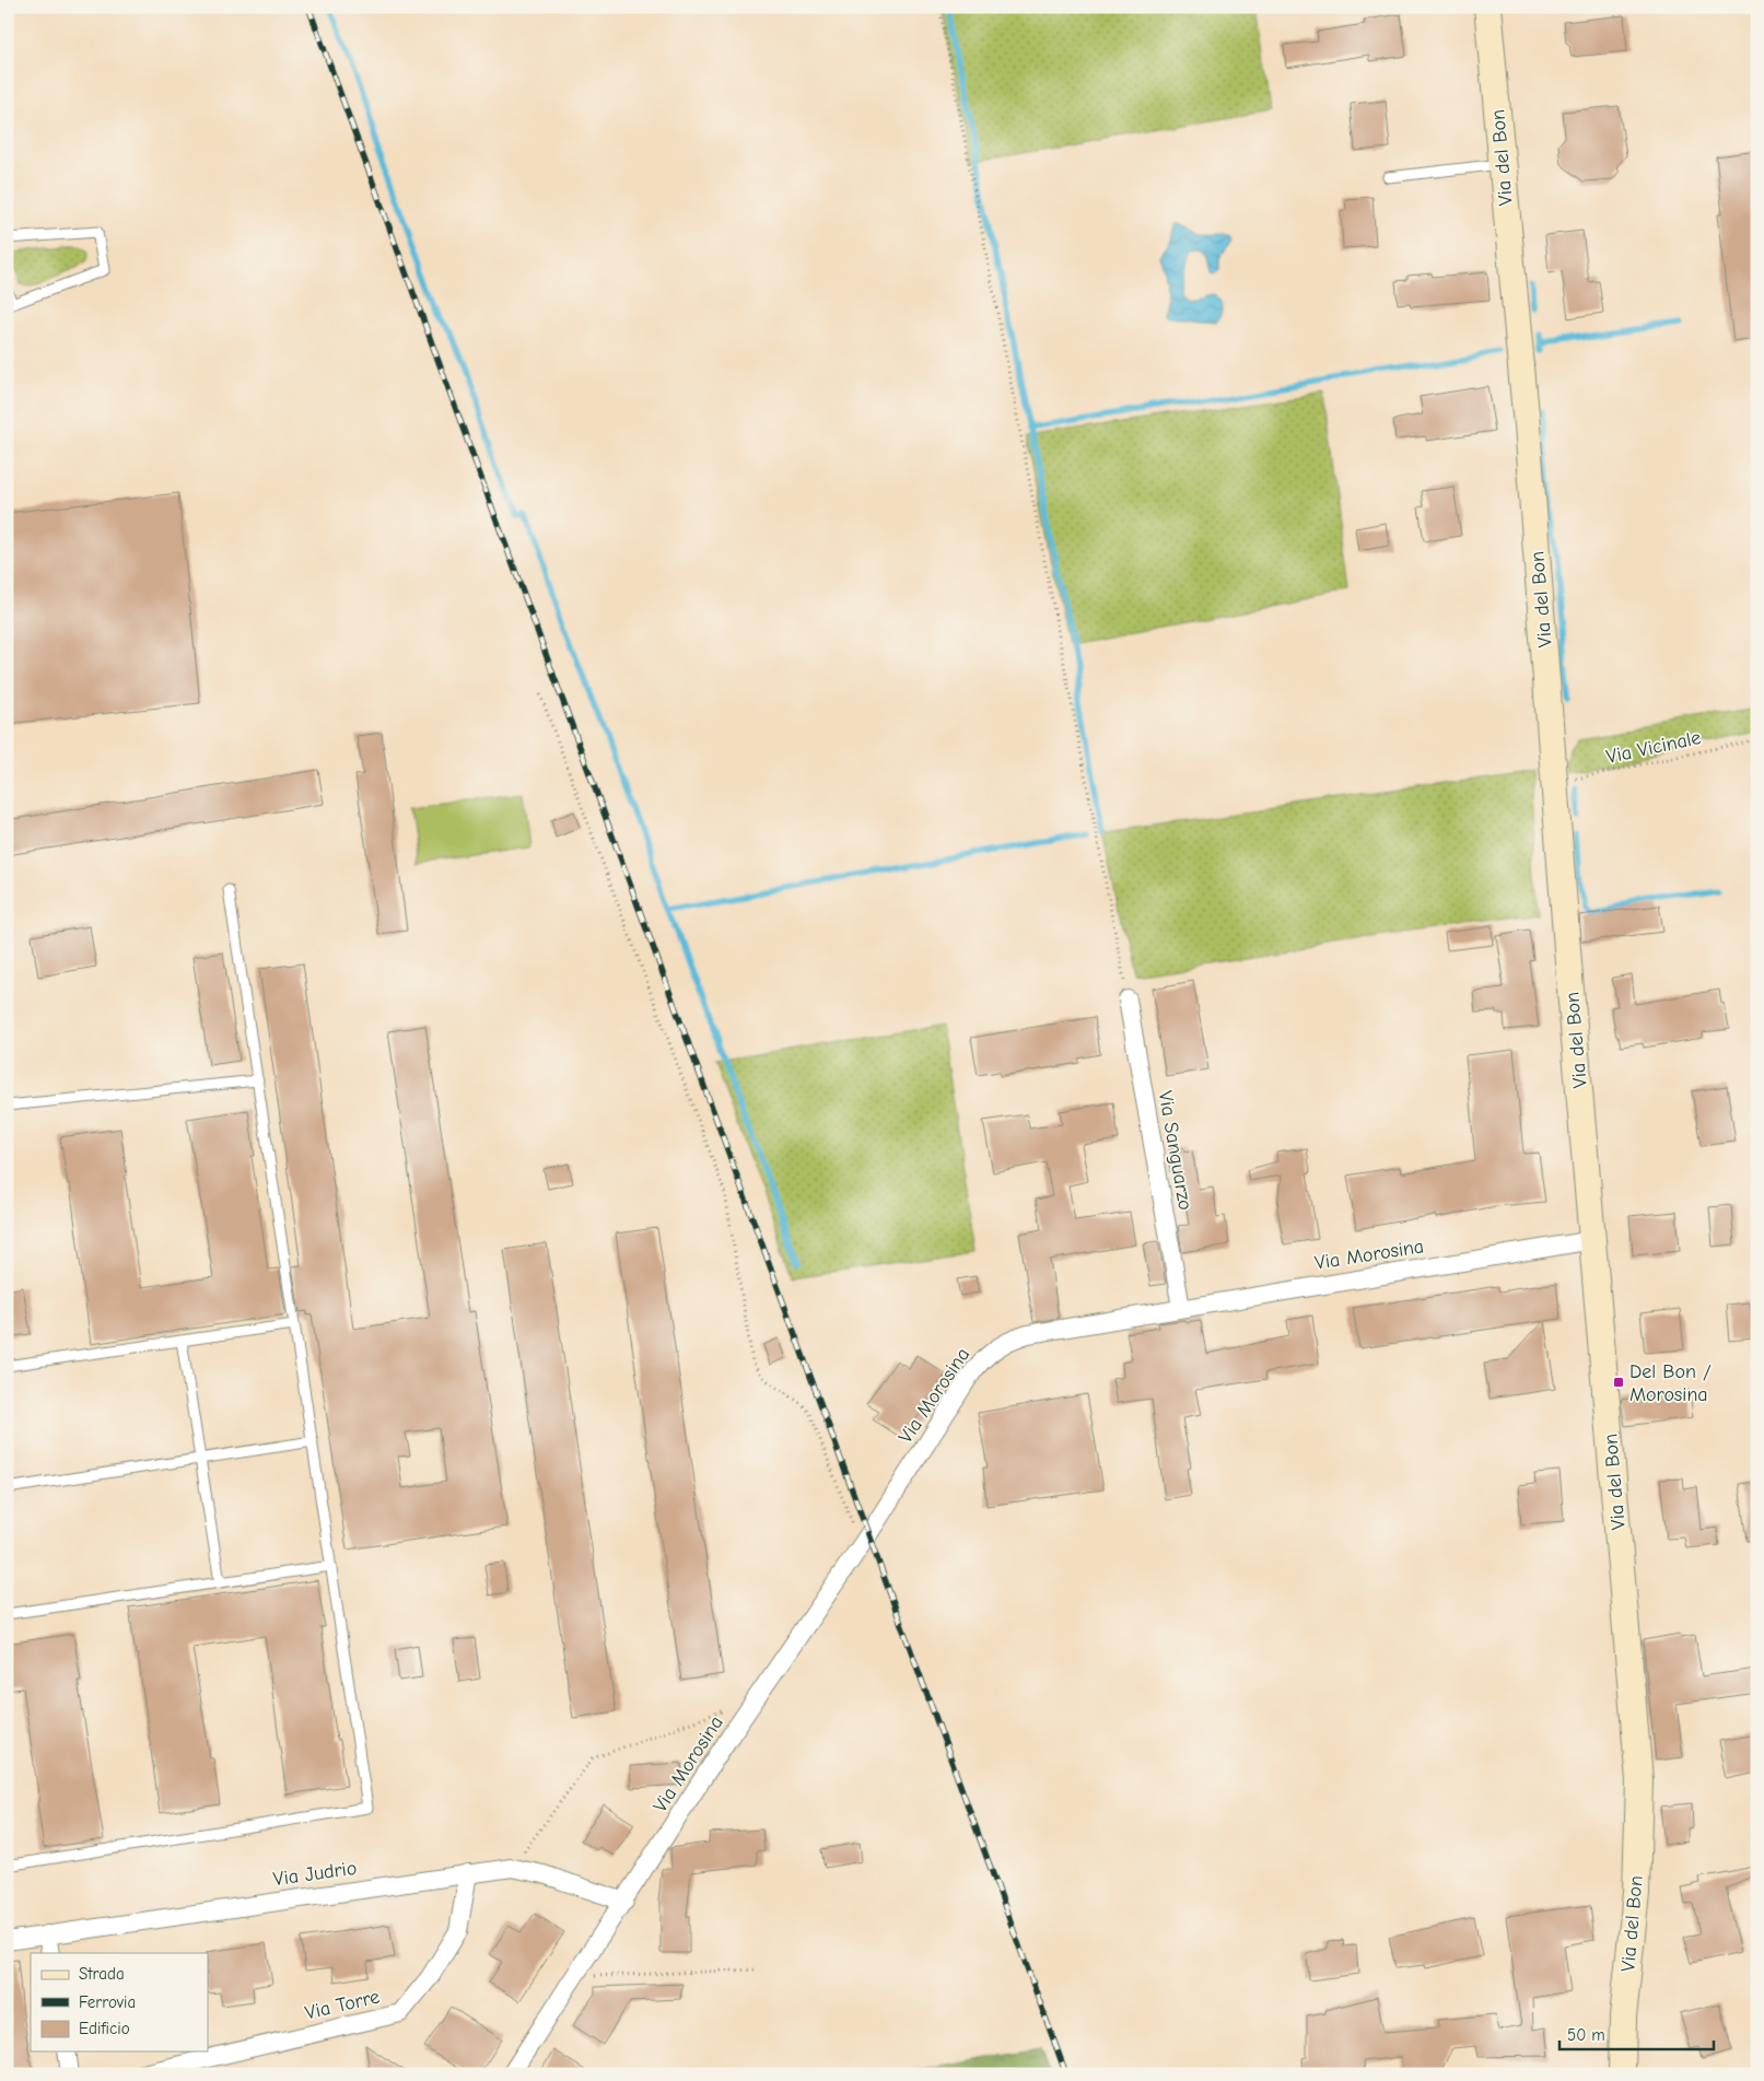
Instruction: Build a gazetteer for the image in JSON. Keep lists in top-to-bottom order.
{
  "streets": {
    "street": [
      "Via del Bon",
      "Via Sanguarzo",
      "Via Morosina",
      "Via Judrio",
      "Via Torre"
    ],
    "path": ["Via Vicinale"]
  },
  "crossings": [
    ["Via del Bon", "Via Vicinale"],
    ["Via del Bon", "Via Morosina"],
    ["Via Sanguarzo", "Via Morosina"],
    ["Via Morosina", "Via Judrio"],
    ["Via Judrio", "Via Torre"]
  ],
  "places": {
    "transit": ["Del Bon / Morosina"]
  },
  "legend": ["Strada", "Ferrovia", "Edificio"],
  "scale_bar": "50 m"
}
